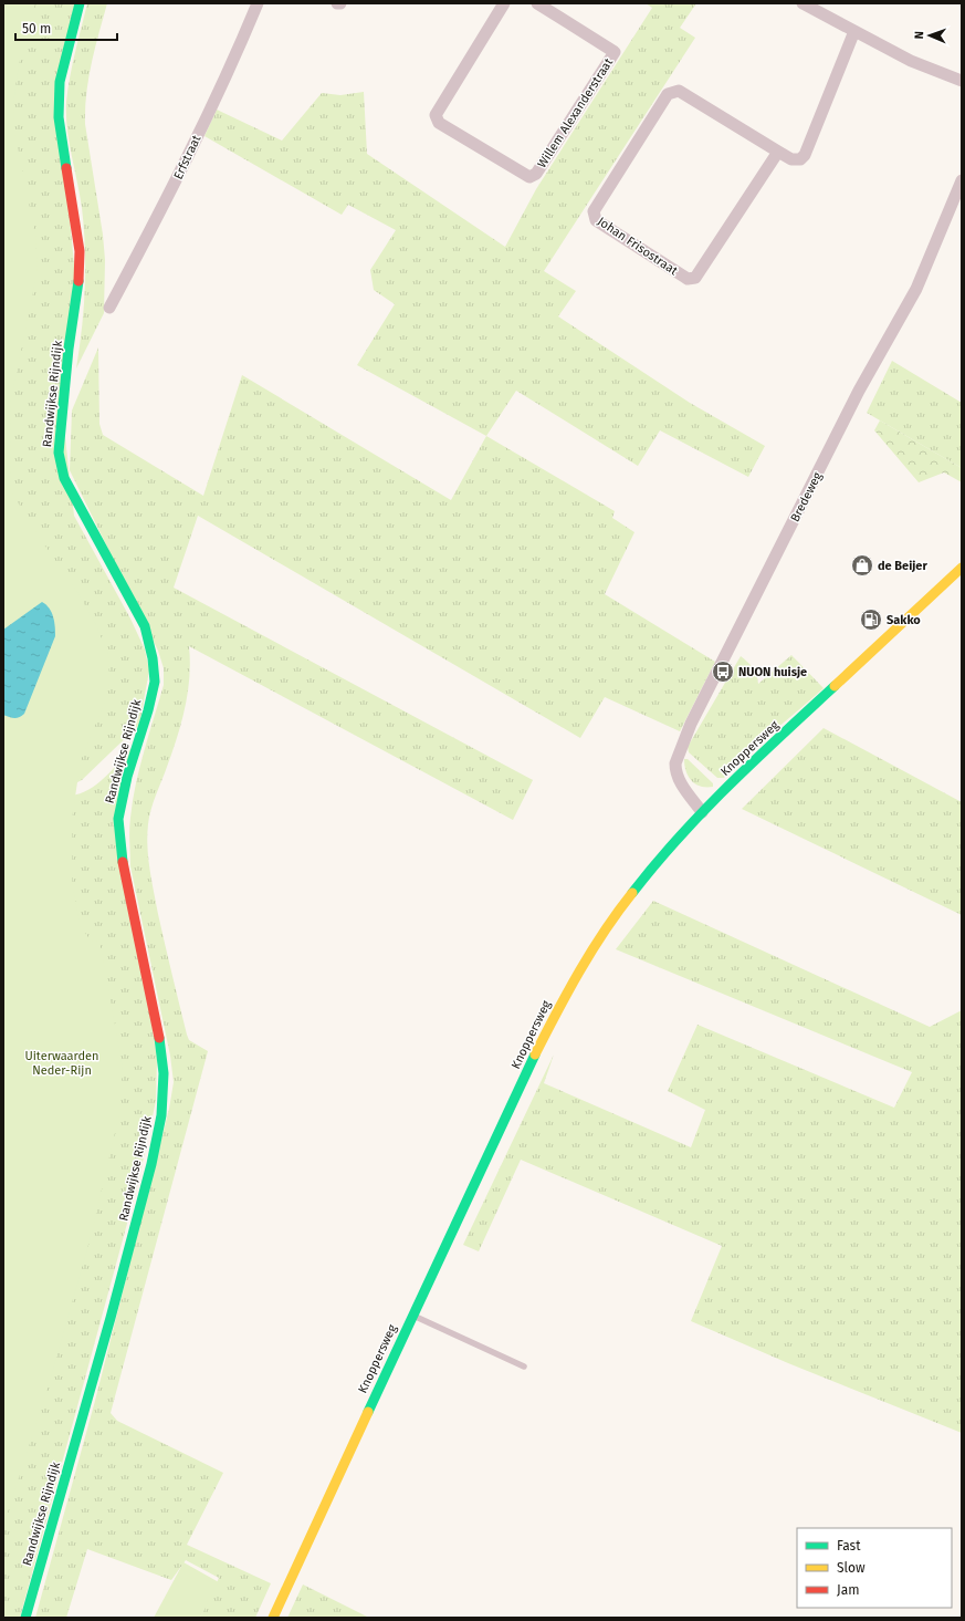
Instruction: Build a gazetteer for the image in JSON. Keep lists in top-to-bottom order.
{
  "streets": {
    "street": [
      "Willem Alexanderstraat",
      "Erfstraat",
      "Johan Frisostraat",
      "Randwijkse Rijndijk",
      "Bredeweg",
      "Knoppersweg"
    ]
  },
  "crossings": [
    ["Bredeweg", "Knoppersweg"]
  ],
  "parks": ["Uiterwaarden Neder-Rijn"],
  "places": {
    "shop": ["de Beijer"],
    "fuel station": ["Sakko"],
    "bus stop": ["NUON huisje"]
  },
  "legend": ["Fast", "Slow", "Jam"],
  "scale_bar": "50 m",
  "north": "left"
}
